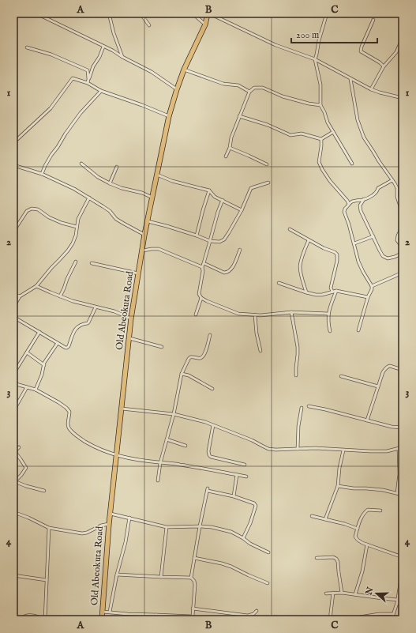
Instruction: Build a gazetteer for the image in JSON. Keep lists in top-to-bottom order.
{
  "streets": {
    "highway": ["Old Abeokuta Road"]
  },
  "scale_bar": "200 m",
  "north": "left",
  "grid": {
    "columns": ["A", "B", "C"],
    "rows": [
      "1",
      "2",
      "3",
      "4"
    ]
  }
}
